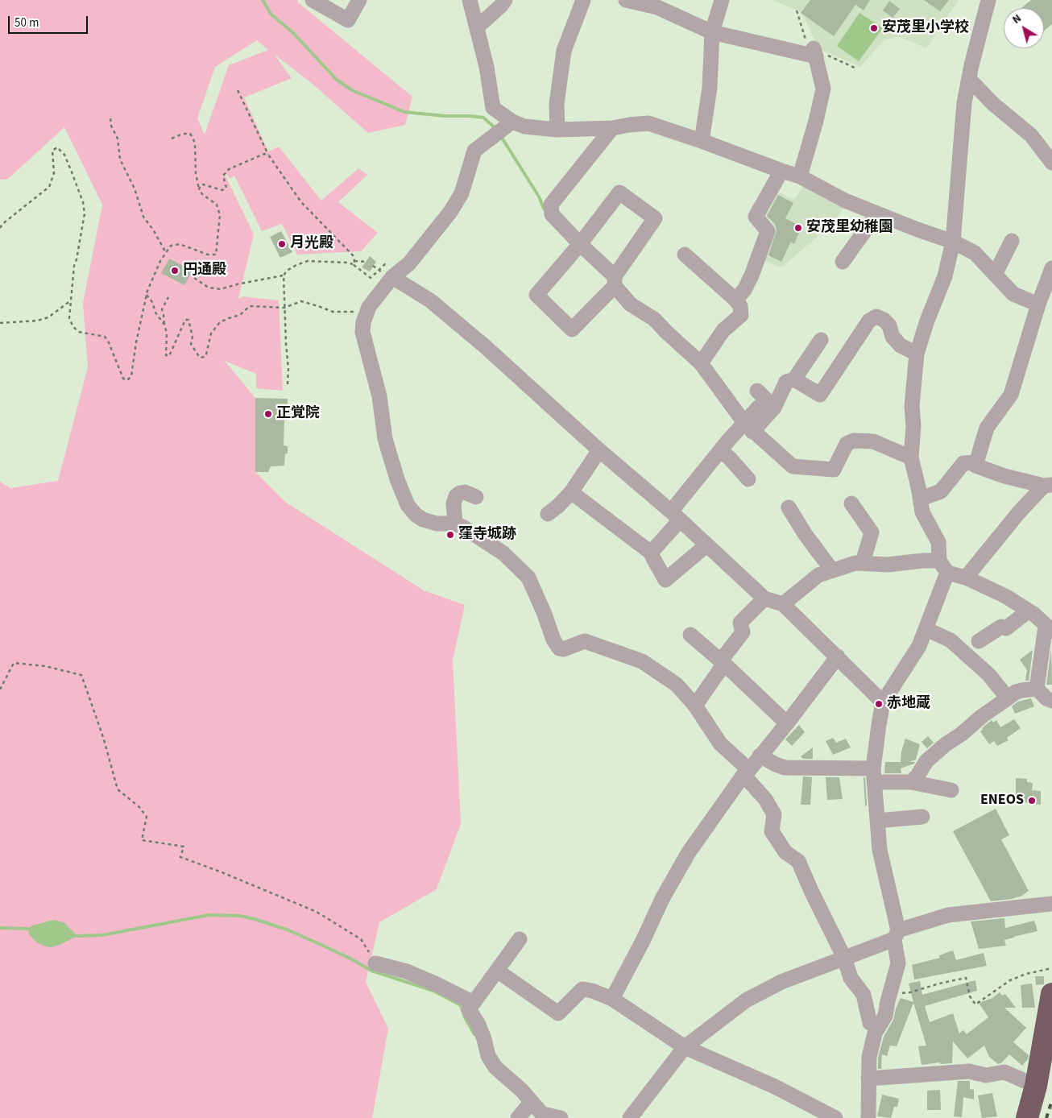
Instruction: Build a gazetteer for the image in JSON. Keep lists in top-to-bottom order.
{
  "places": [
    "安茂里小学校",
    "安茂里幼稚園",
    "月光殿",
    "円通殿",
    "正覚院",
    "窪寺城跡",
    "赤地蔵",
    "ENEOS"
  ],
  "scale_bar": "50 m",
  "north": "top left"
}
